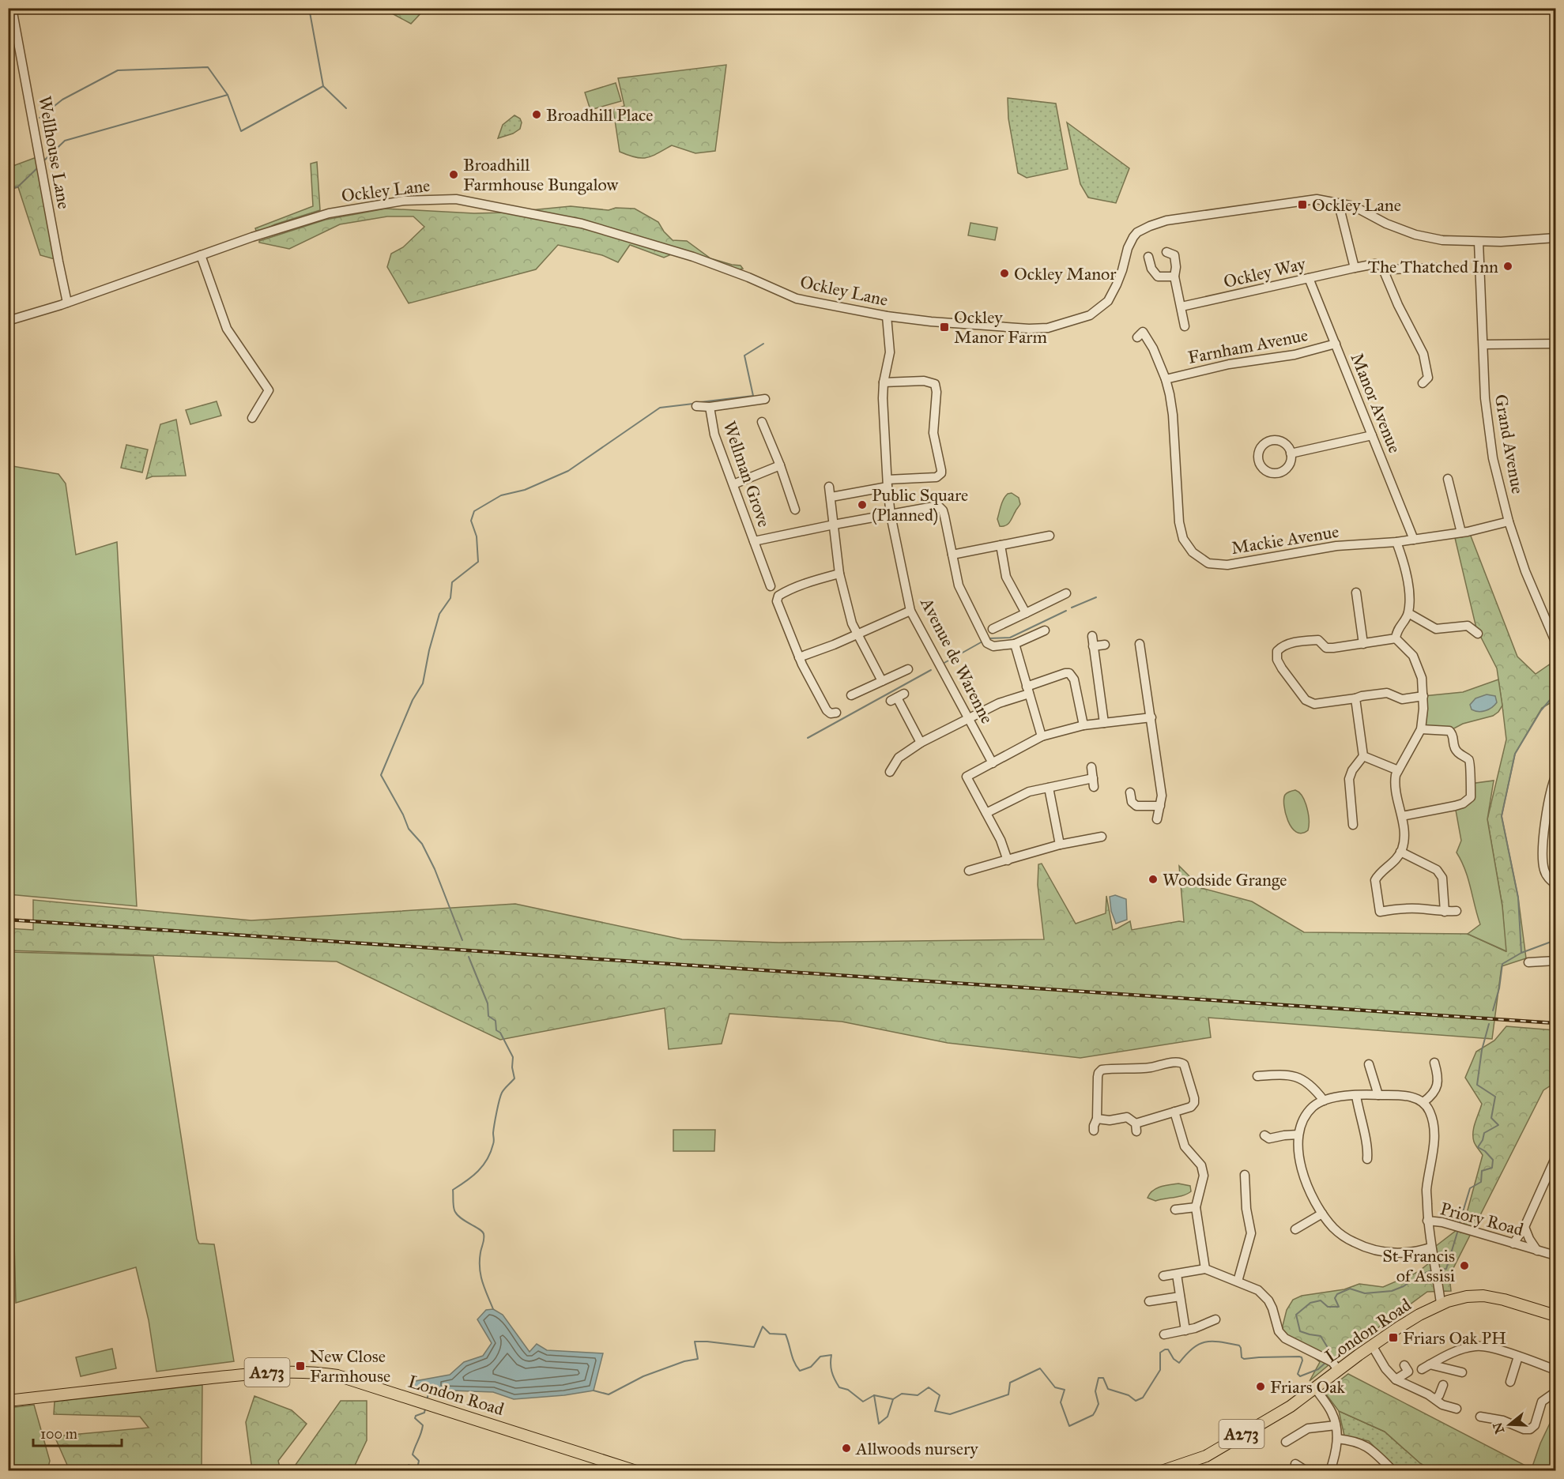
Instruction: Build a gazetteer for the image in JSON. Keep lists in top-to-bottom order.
{
  "streets": {
    "main road": ["London Road", "A273"],
    "street": [
      "Wellhouse Lane",
      "Ockley Lane",
      "Ockley Way",
      "Farnham Avenue",
      "Manor Avenue",
      "Grand Avenue",
      "Wellman Grove",
      "Mackie Avenue",
      "Avenue de Warenne",
      "Priory Road"
    ]
  },
  "crossings": [
    ["Wellhouse Lane", "Ockley Lane"],
    ["Ockley Lane", "Grand Avenue"],
    ["Ockley Lane", "Avenue de Warenne"],
    ["Ockley Way", "Manor Avenue"],
    ["Farnham Avenue", "Manor Avenue"],
    ["Farnham Avenue", "Mackie Avenue"],
    ["Manor Avenue", "Mackie Avenue"],
    ["Grand Avenue", "Mackie Avenue"]
  ],
  "places": {
    "other": [
      "Broadhill Place",
      "Broadhill Farmhouse Bungalow",
      "The Thatched Inn",
      "Ockley Manor",
      "Public Square (Planned)",
      "Woodside Grange",
      "St Francis of Assisi",
      "Friars Oak",
      "Allwoods nursery"
    ],
    "transit": [
      "Ockley Lane",
      "Ockley Manor Farm",
      "Friars Oak PH",
      "New Close Farmhouse"
    ]
  },
  "scale_bar": "100 m",
  "north": "left"
}
